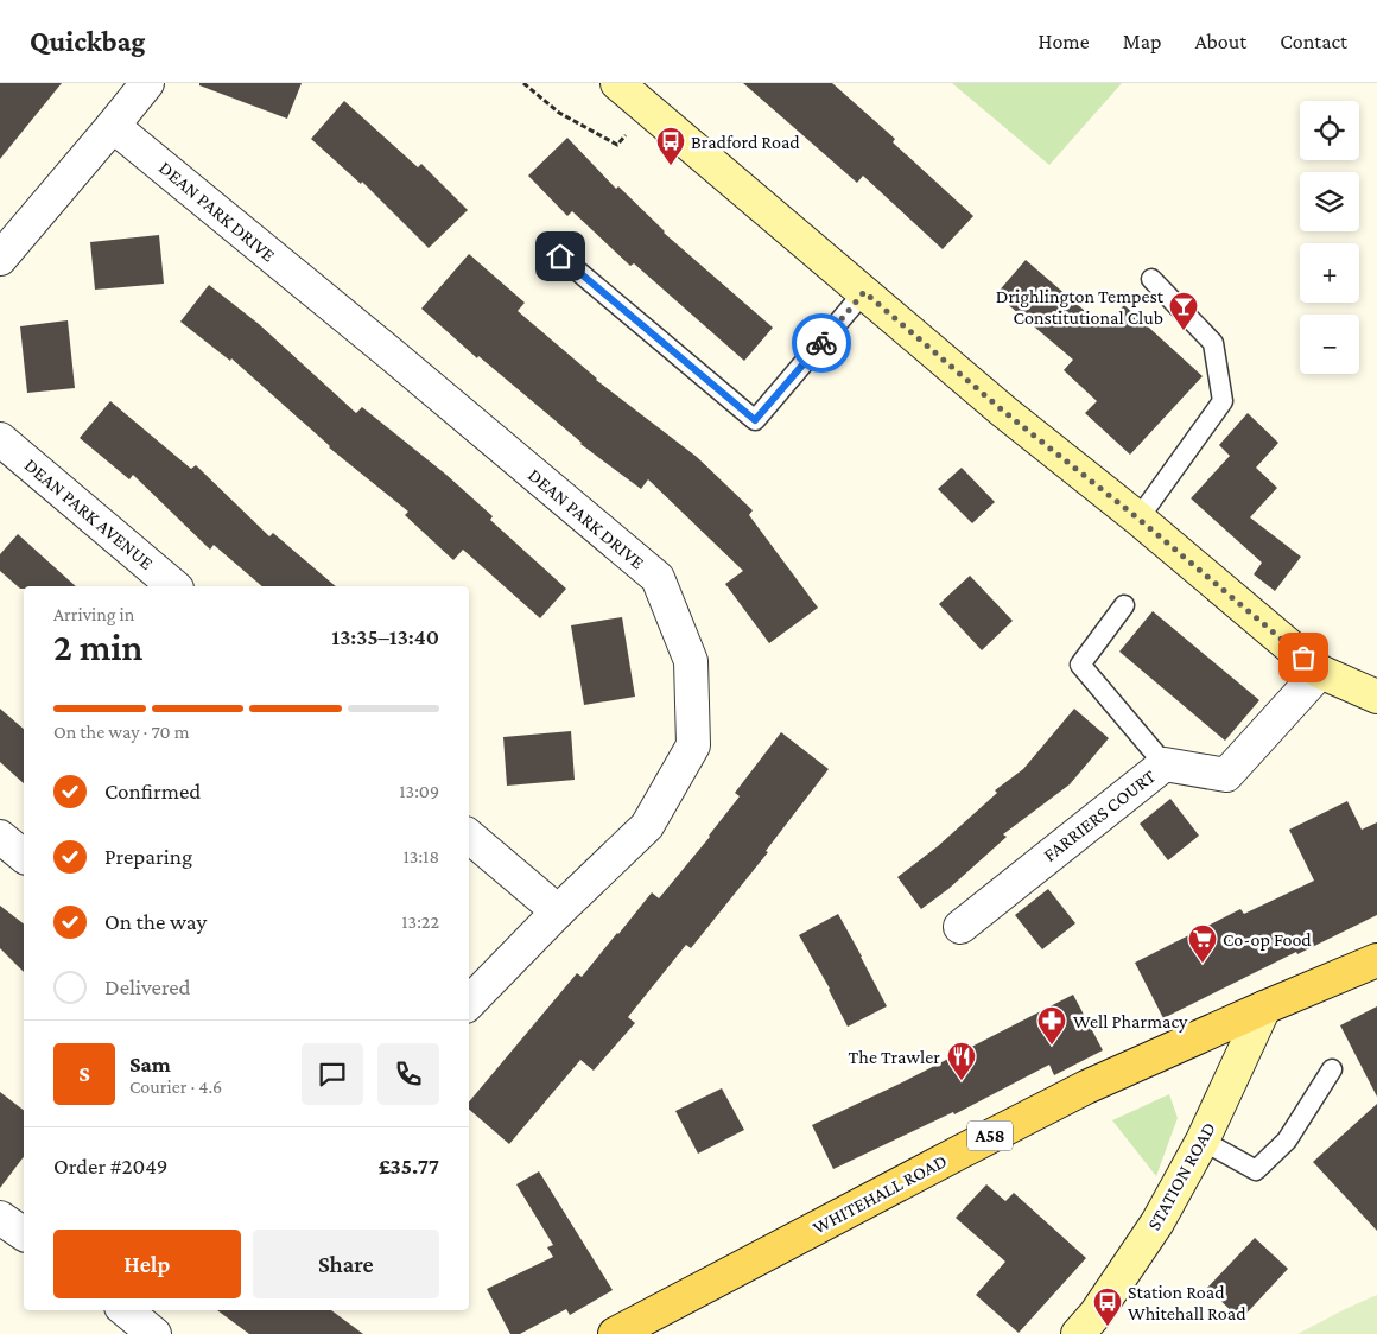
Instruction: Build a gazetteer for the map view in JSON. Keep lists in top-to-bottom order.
{
  "streets": {
    "main road": ["A58", "STATION ROAD", "WHITEHALL ROAD"],
    "street": ["DEAN PARK DRIVE", "DEAN PARK AVENUE", "FARRIERS COURT"]
  },
  "crossings": [
    ["STATION ROAD", "WHITEHALL ROAD"]
  ],
  "places": {
    "bus stop": ["Bradford Road", "Station Road Whitehall Road"],
    "bar": ["Drighlington Tempest Constitutional Club"],
    "supermarket": ["Co-op Food"],
    "pharmacy": ["Well Pharmacy"],
    "restaurant": ["The Trawler"]
  },
  "page": {
    "header": "Quickbag",
    "nav": [
      "Home",
      "Map",
      "About",
      "Contact"
    ],
    "map_buttons": ["+", "−"],
    "heading": ["2 min", "Arriving in", "13:35–13:40"],
    "panel": [
      "Sam",
      "Courier · 4.6",
      "Order #2049",
      "£35.77"
    ],
    "bar": "On the way · 70 m",
    "list": [
      ["Confirmed", "13:09"],
      ["Preparing", "13:18"],
      ["On the way", "13:22"],
      "Delivered"
    ],
    "round": "S",
    "buttons": ["Help", "Share"]
  }
}
